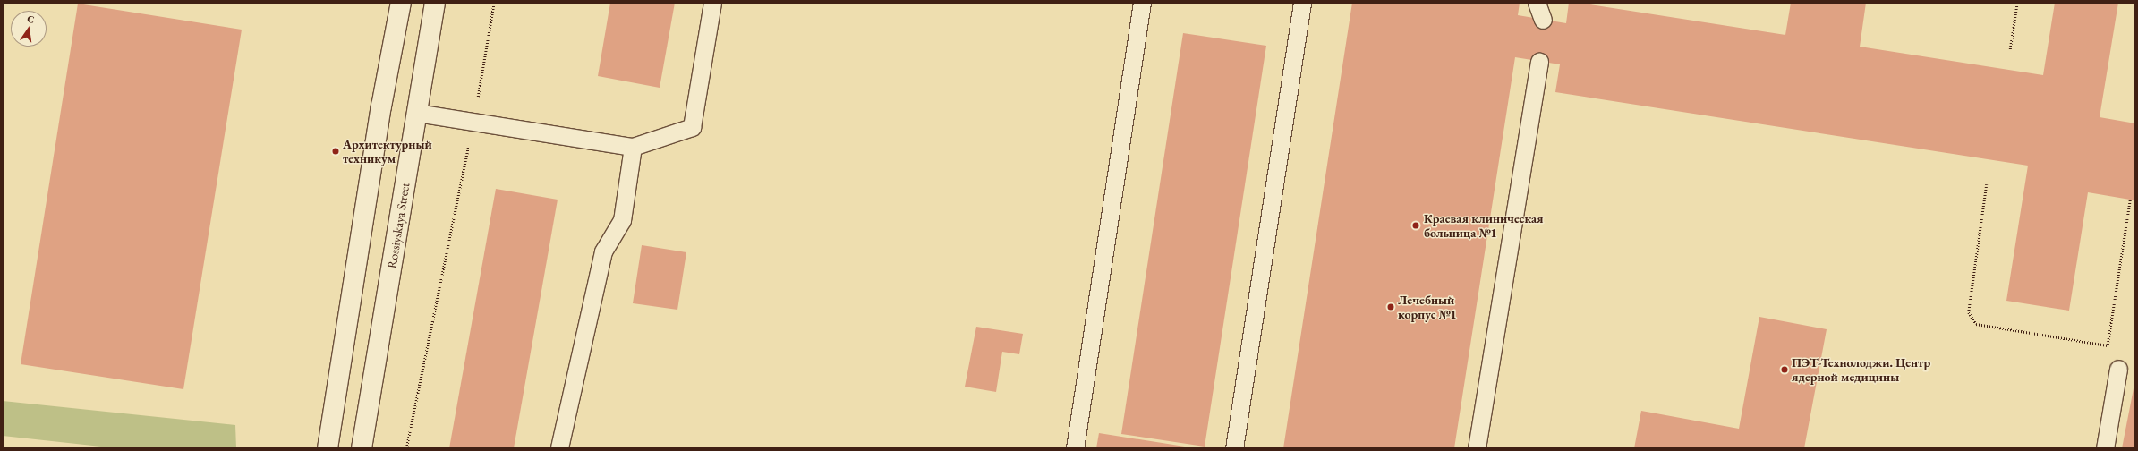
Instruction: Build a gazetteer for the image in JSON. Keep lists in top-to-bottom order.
{
  "streets": {
    "main road": ["Rossiyskaya Street"]
  },
  "places": [
    "Архитектурный техникум",
    "Краевая клиническая больница №1",
    "Лечебный корпус №1",
    "ПЭТ-Технолоджи. Центр ядерной медицины"
  ],
  "north": "top"
}
